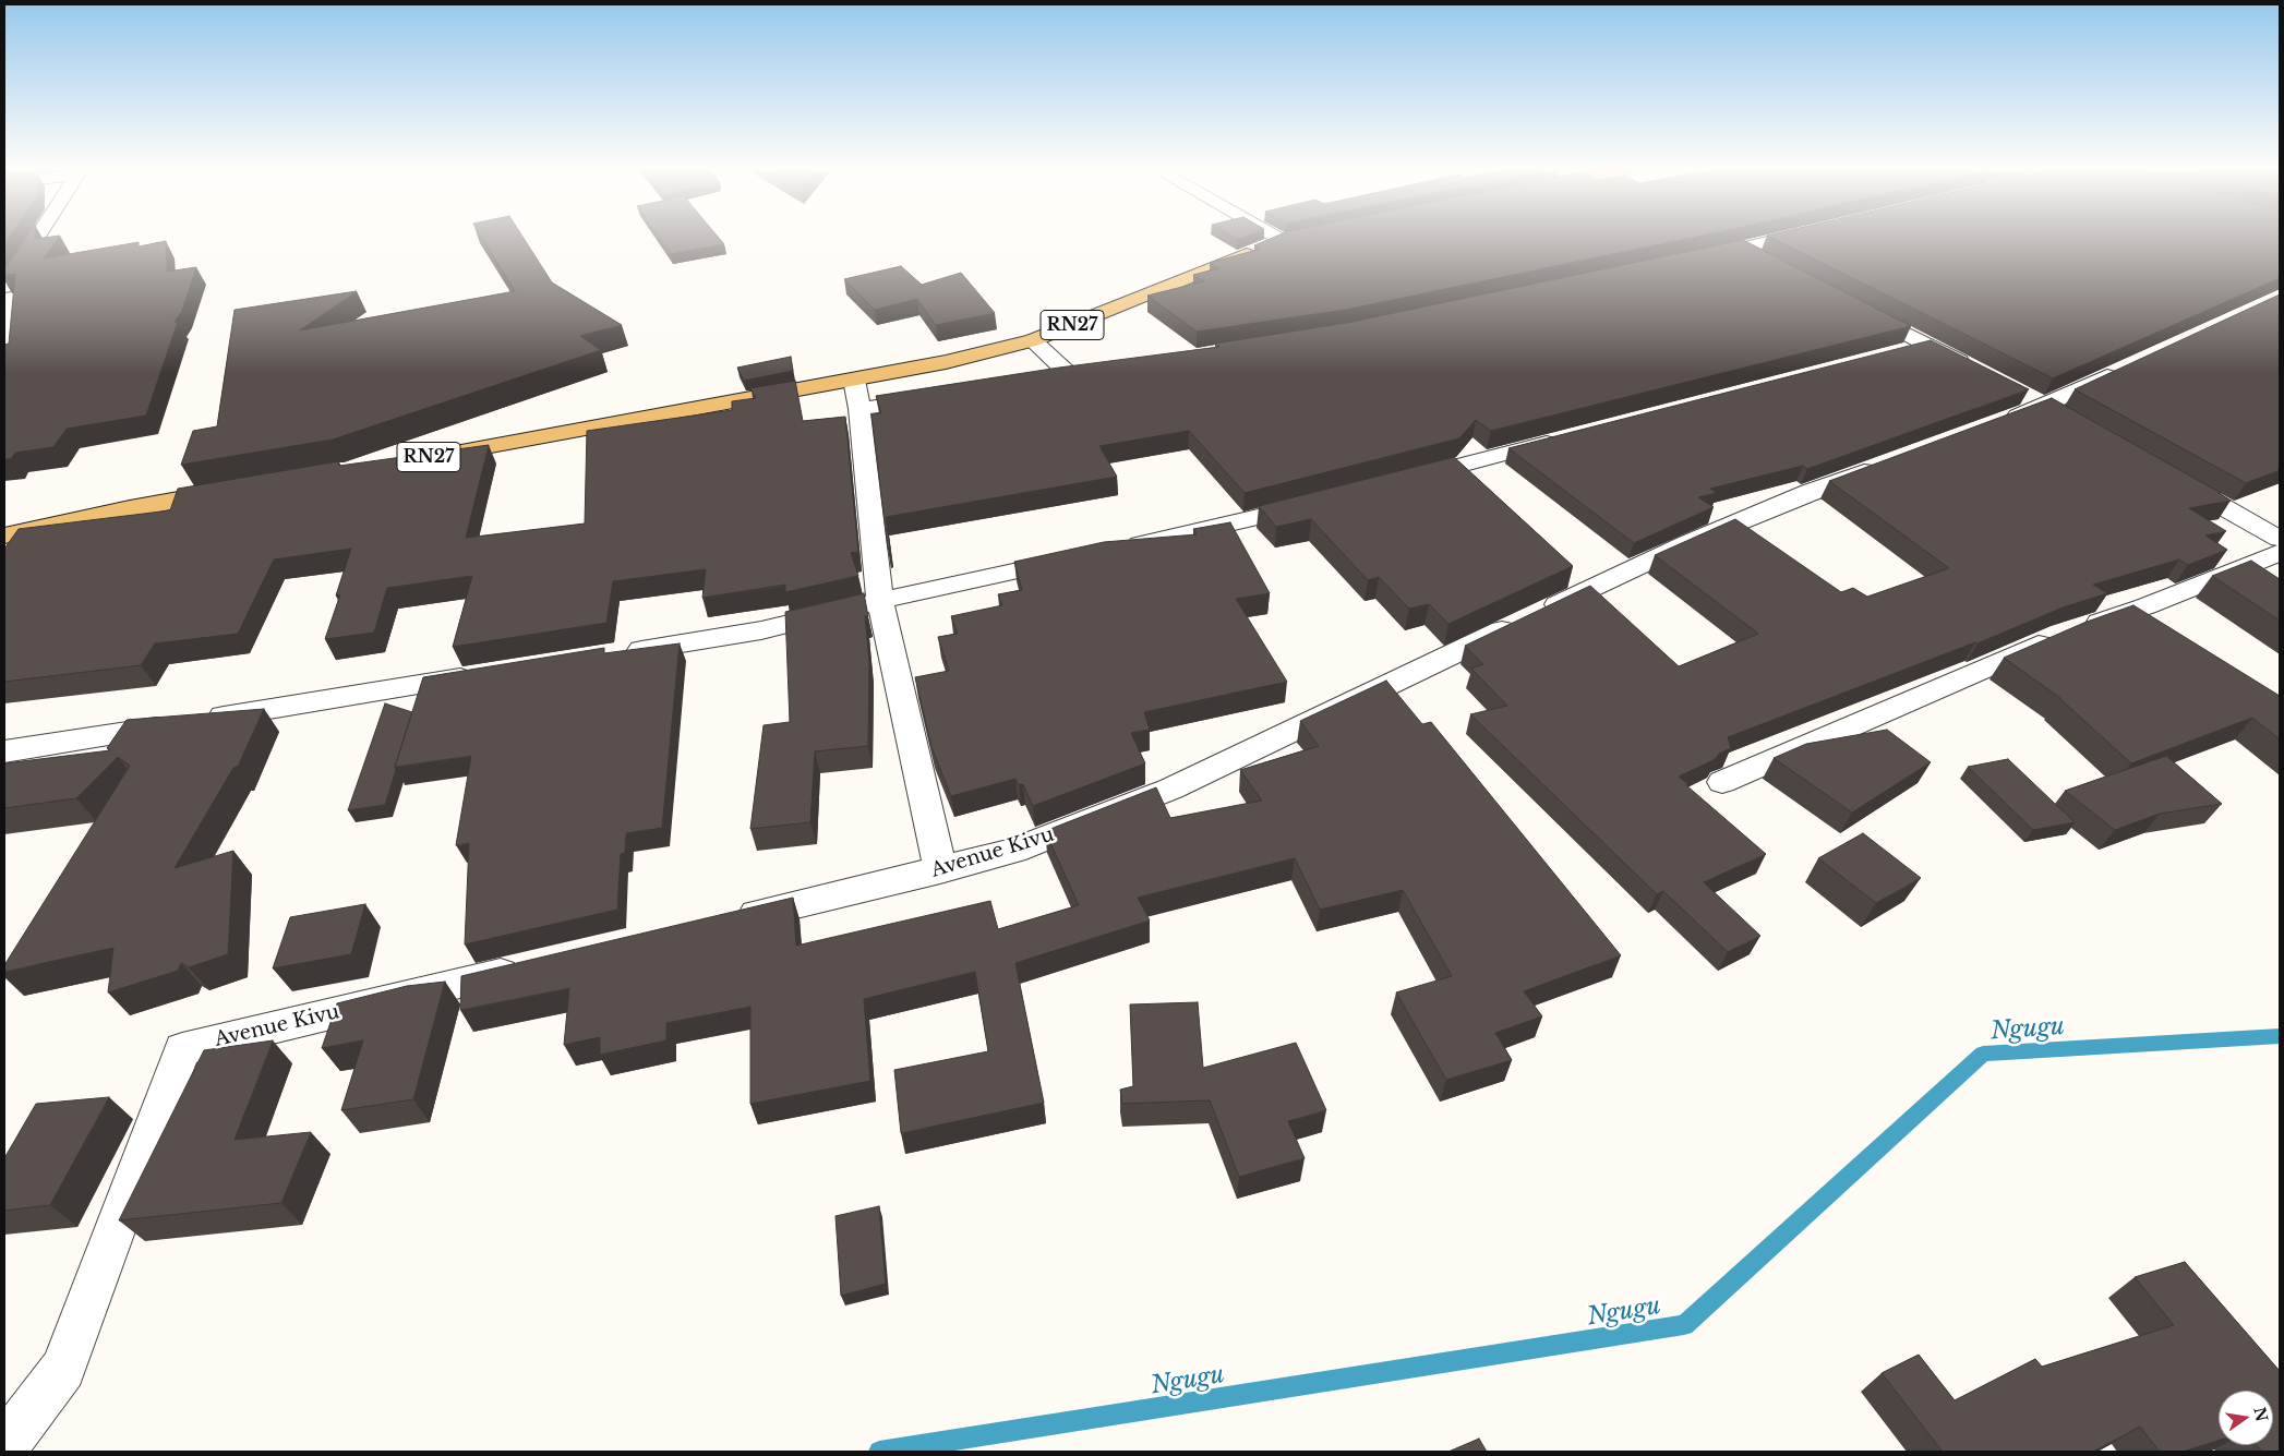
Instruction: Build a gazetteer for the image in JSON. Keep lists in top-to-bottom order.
{
  "streets": {
    "main road": ["RN27"],
    "street": ["Avenue Kivu"]
  },
  "water": ["Ngugu"],
  "north": "right"
}
